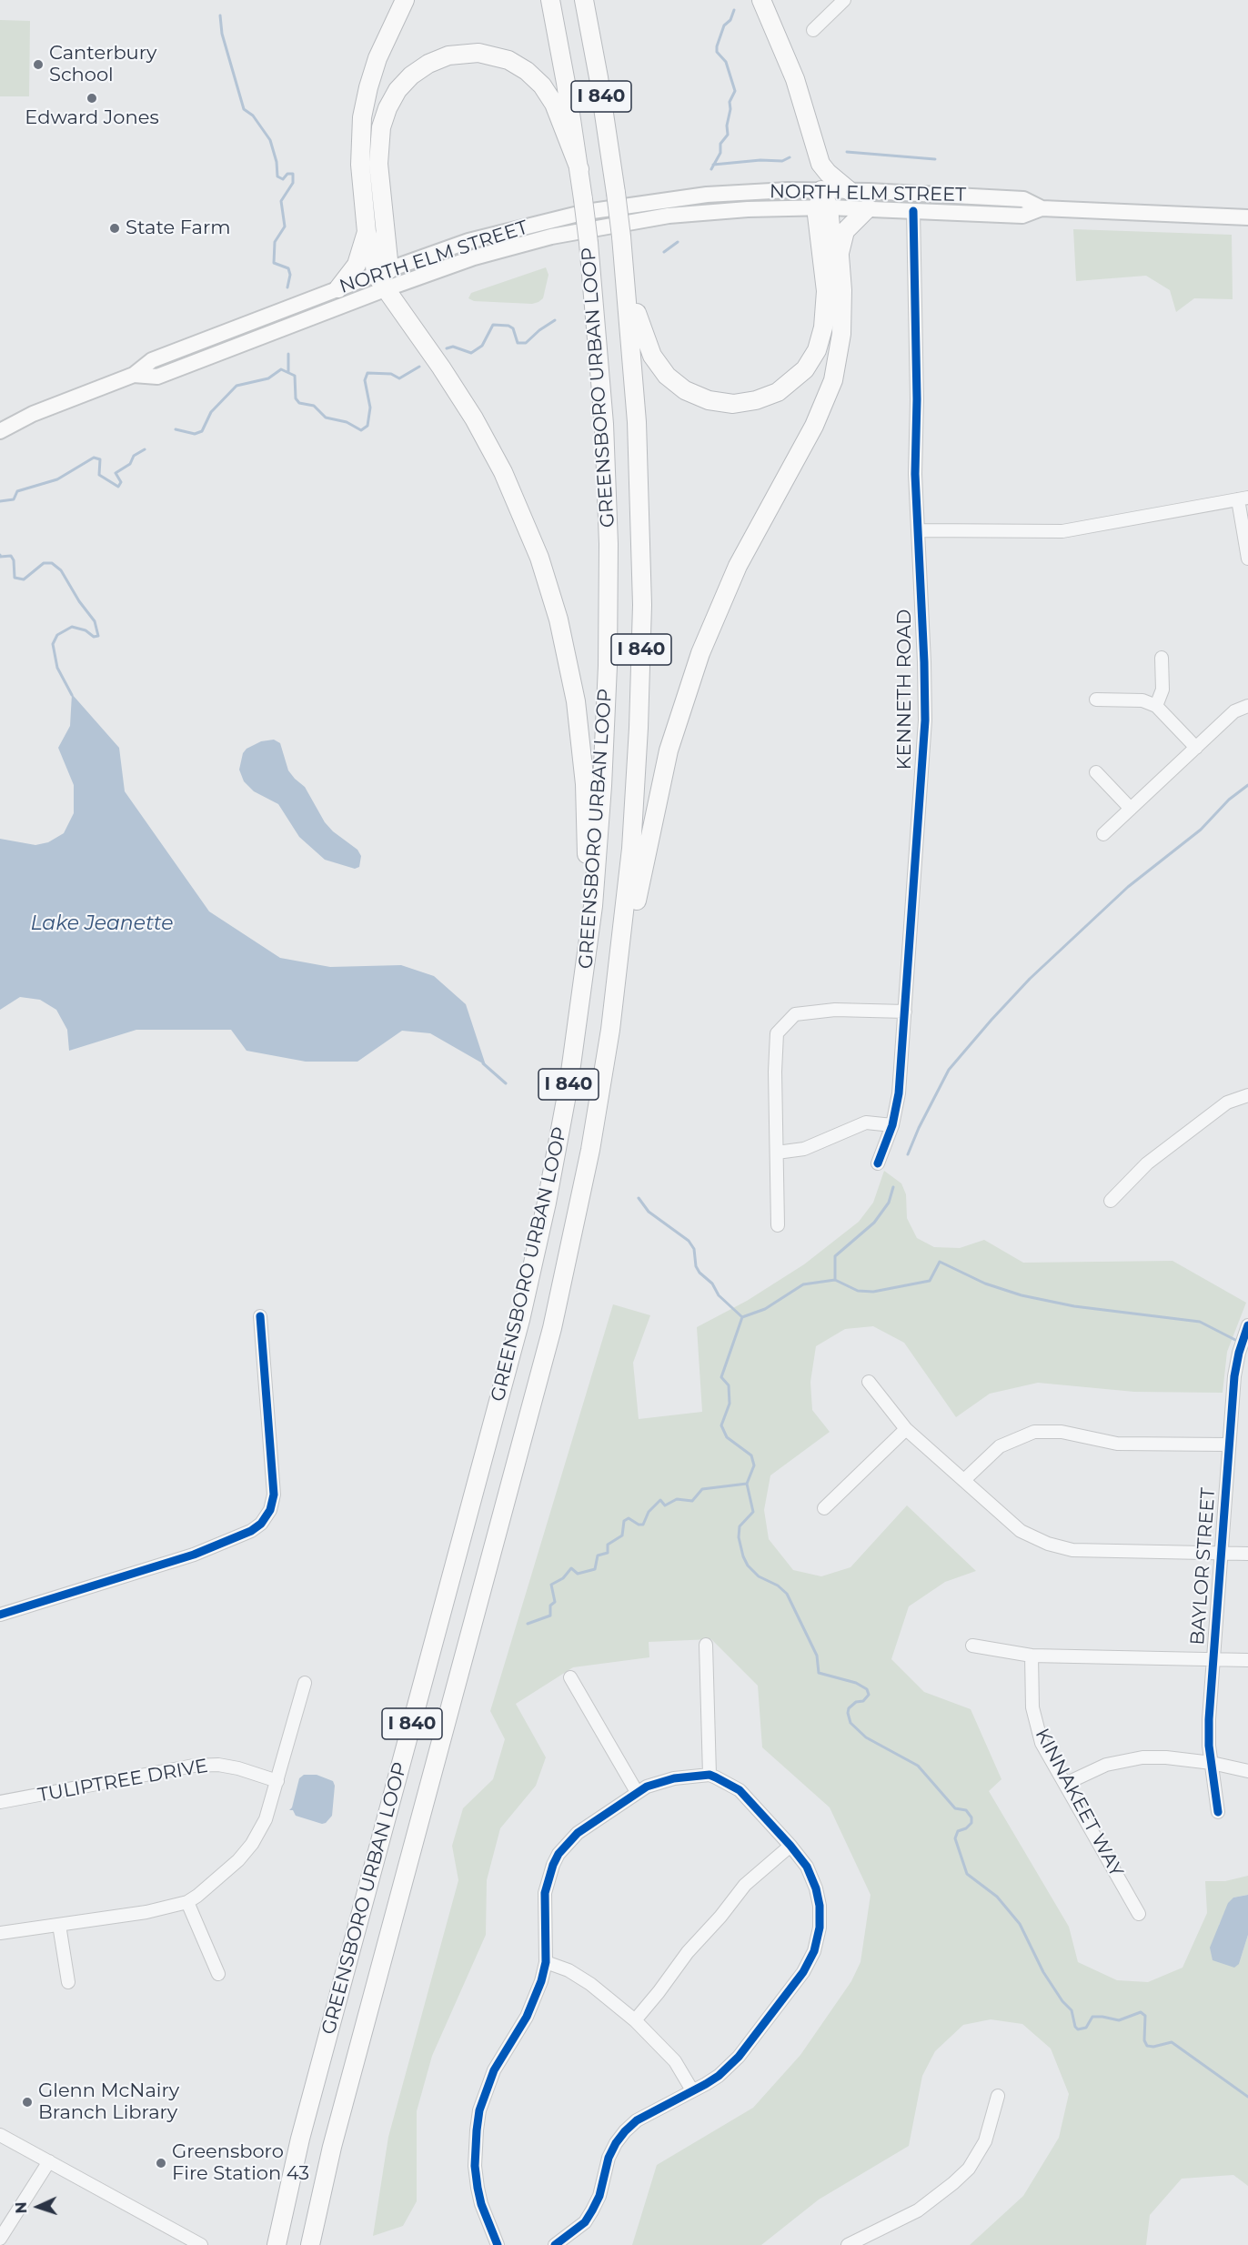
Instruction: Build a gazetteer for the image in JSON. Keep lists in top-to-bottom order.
{
  "streets": {
    "highway": ["I 840", "GREENSBORO URBAN LOOP"],
    "main road": ["NORTH ELM STREET"],
    "street": [
      "KENNETH ROAD",
      "BAYLOR STREET",
      "TULIPTREE DRIVE",
      "KINNAKEET WAY"
    ]
  },
  "crossings": [
    ["NORTH ELM STREET", "KENNETH ROAD"]
  ],
  "water": ["Lake Jeanette"],
  "places": [
    "Canterbury School",
    "Edward Jones",
    "State Farm",
    "Glenn McNairy Branch Library",
    "Greensboro Fire Station 43"
  ],
  "north": "left"
}
